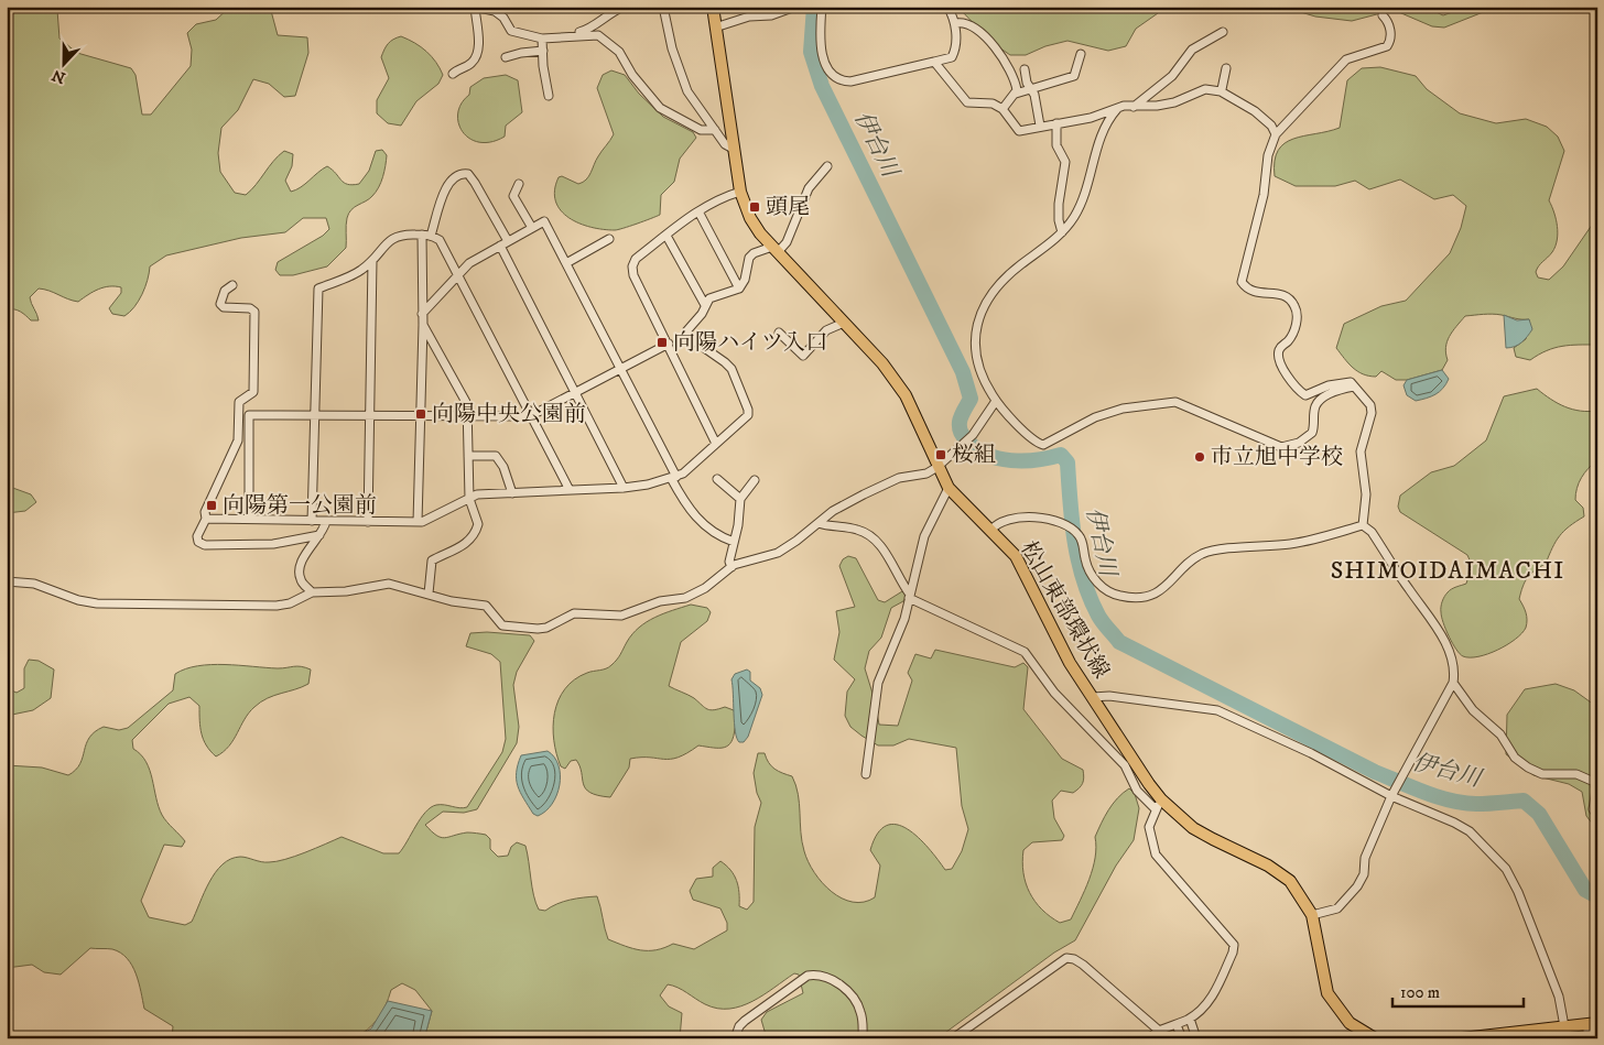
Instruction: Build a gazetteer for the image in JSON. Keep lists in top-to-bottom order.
{
  "streets": {
    "main road": ["松山東部環状線"]
  },
  "districts": ["SHIMOIDAIMACHI"],
  "water": ["伊台川"],
  "places": {
    "transit": [
      "頭尾",
      "向陽ハイツ入口",
      "向陽中央公園前",
      "桜組",
      "向陽第一公園前"
    ],
    "other": ["市立旭中学校"]
  },
  "scale_bar": "100 m",
  "north": "bottom"
}
